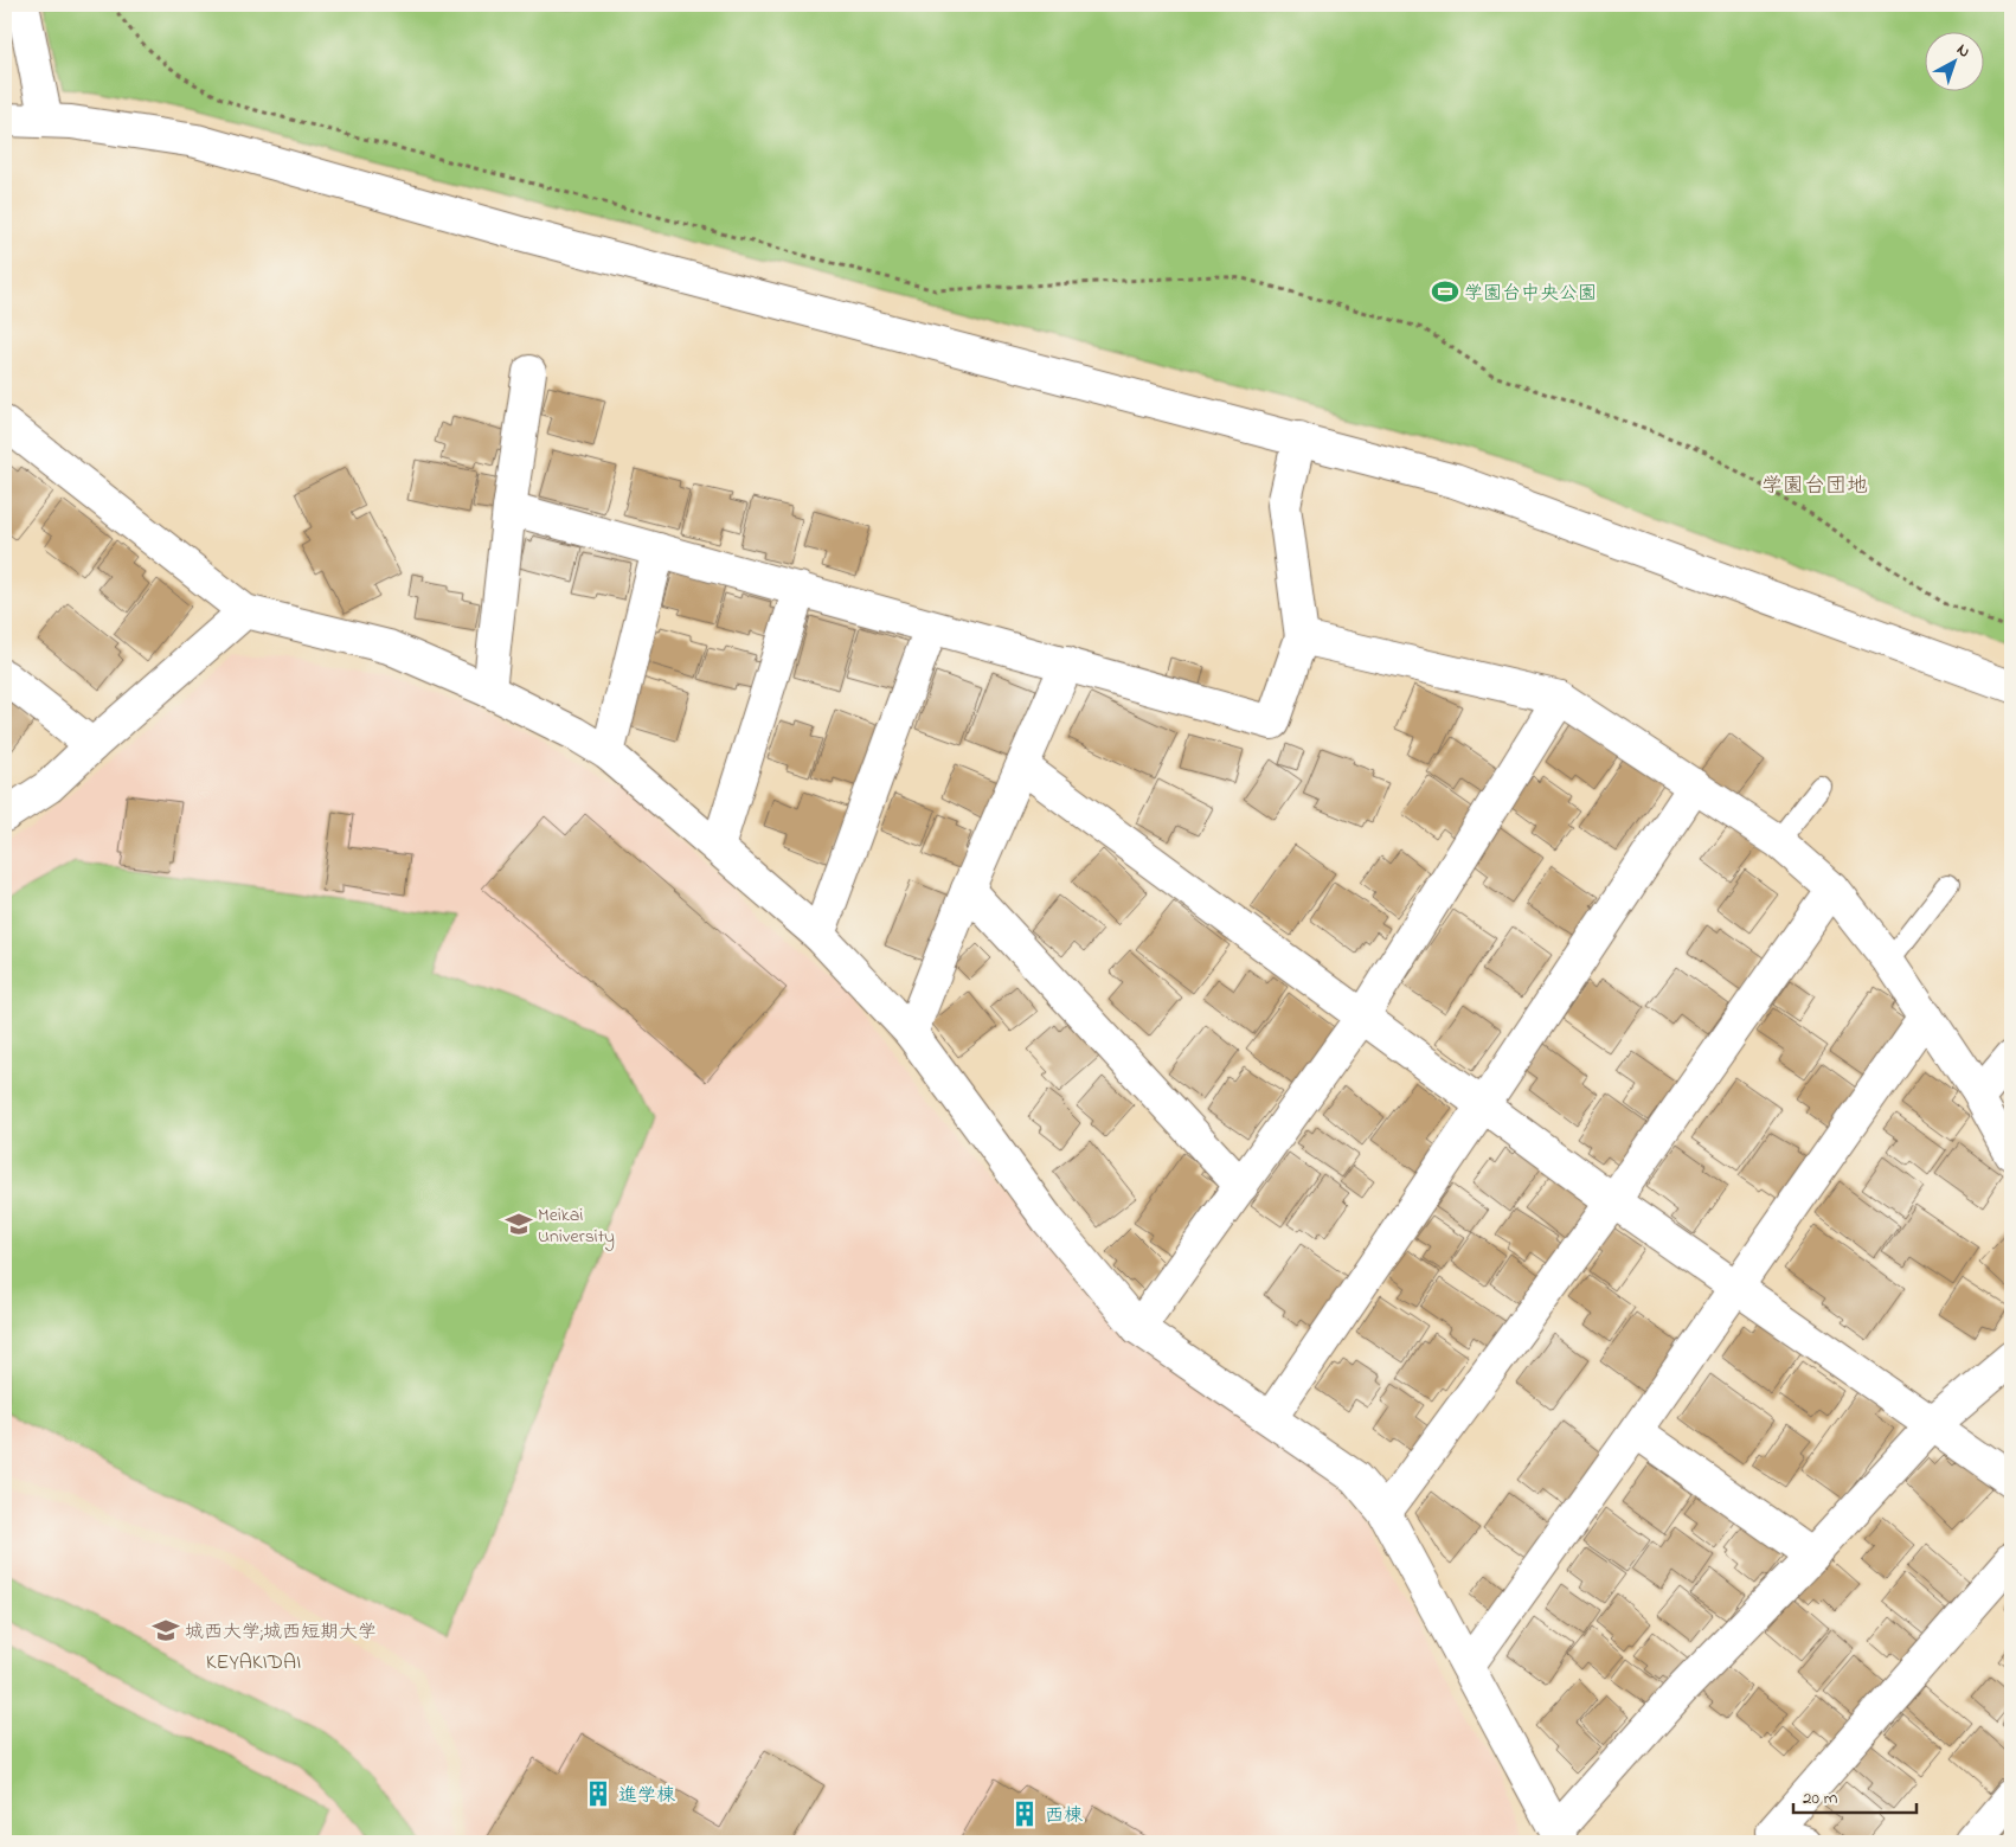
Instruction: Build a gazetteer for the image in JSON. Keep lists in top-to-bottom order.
{
  "districts": ["学園台団地", "KEYAKIDAI"],
  "places": {
    "sports": ["学園台中央公園"],
    "school or university": ["Meikai University", "城西大学;城西短期大学"],
    "building": ["進学棟", "西棟"]
  },
  "scale_bar": "20 m",
  "north": "top right"
}
